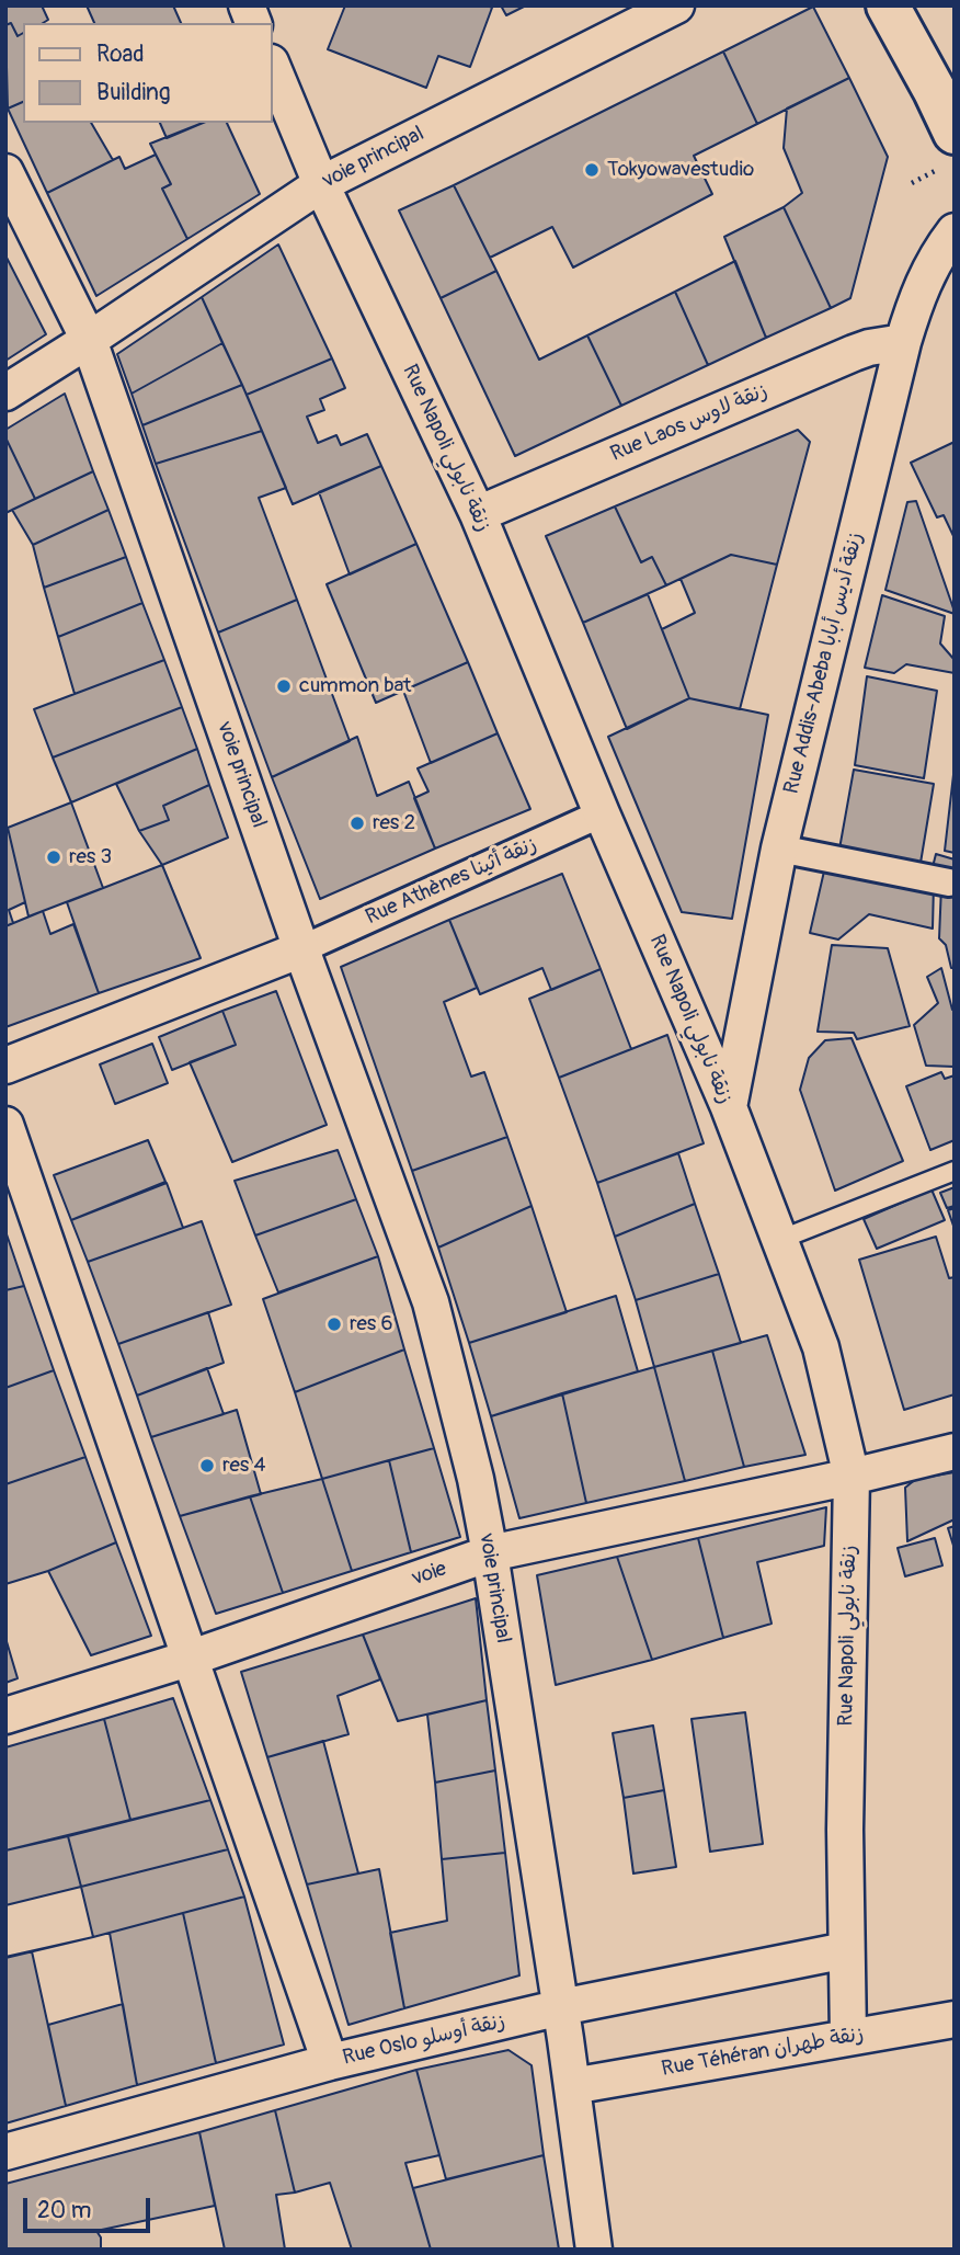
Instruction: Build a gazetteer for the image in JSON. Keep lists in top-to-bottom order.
{
  "streets": {
    "street": [
      "voie principal",
      "Rue Laos زنقة لاوس",
      "Rue Napoli زنقة نابولي",
      "Rue Addis-Abeba زنقة أديس أبابا",
      "Rue Athènes زنقة أثينا",
      "voie",
      "Rue Oslo زنقة أوسلو",
      "Rue Téhéran زنقة طهران"
    ]
  },
  "crossings": [
    ["voie principal", "Rue Napoli زنقة نابولي"],
    ["voie principal", "Rue Athènes زنقة أثينا"],
    ["voie principal", "voie"],
    ["voie principal", "Rue Oslo زنقة أوسلو"],
    ["voie principal", "Rue Téhéran زنقة طهران"],
    ["Rue Laos زنقة لاوس", "Rue Napoli زنقة نابولي"],
    ["Rue Laos زنقة لاوس", "Rue Addis-Abeba زنقة أديس أبابا"],
    ["Rue Napoli زنقة نابولي", "Rue Addis-Abeba زنقة أديس أبابا"],
    ["Rue Napoli زنقة نابولي", "Rue Athènes زنقة أثينا"],
    ["Rue Napoli زنقة نابولي", "voie"],
    ["Rue Napoli زنقة نابولي", "Rue Oslo زنقة أوسلو"],
    ["Rue Napoli زنقة نابولي", "Rue Téhéran زنقة طهران"]
  ],
  "places": [
    "Tokyowavestudio",
    "cummon bat",
    "res 2",
    "res 3",
    "res 6",
    "res 4"
  ],
  "legend": ["Road", "Building"],
  "scale_bar": "20 m"
}
